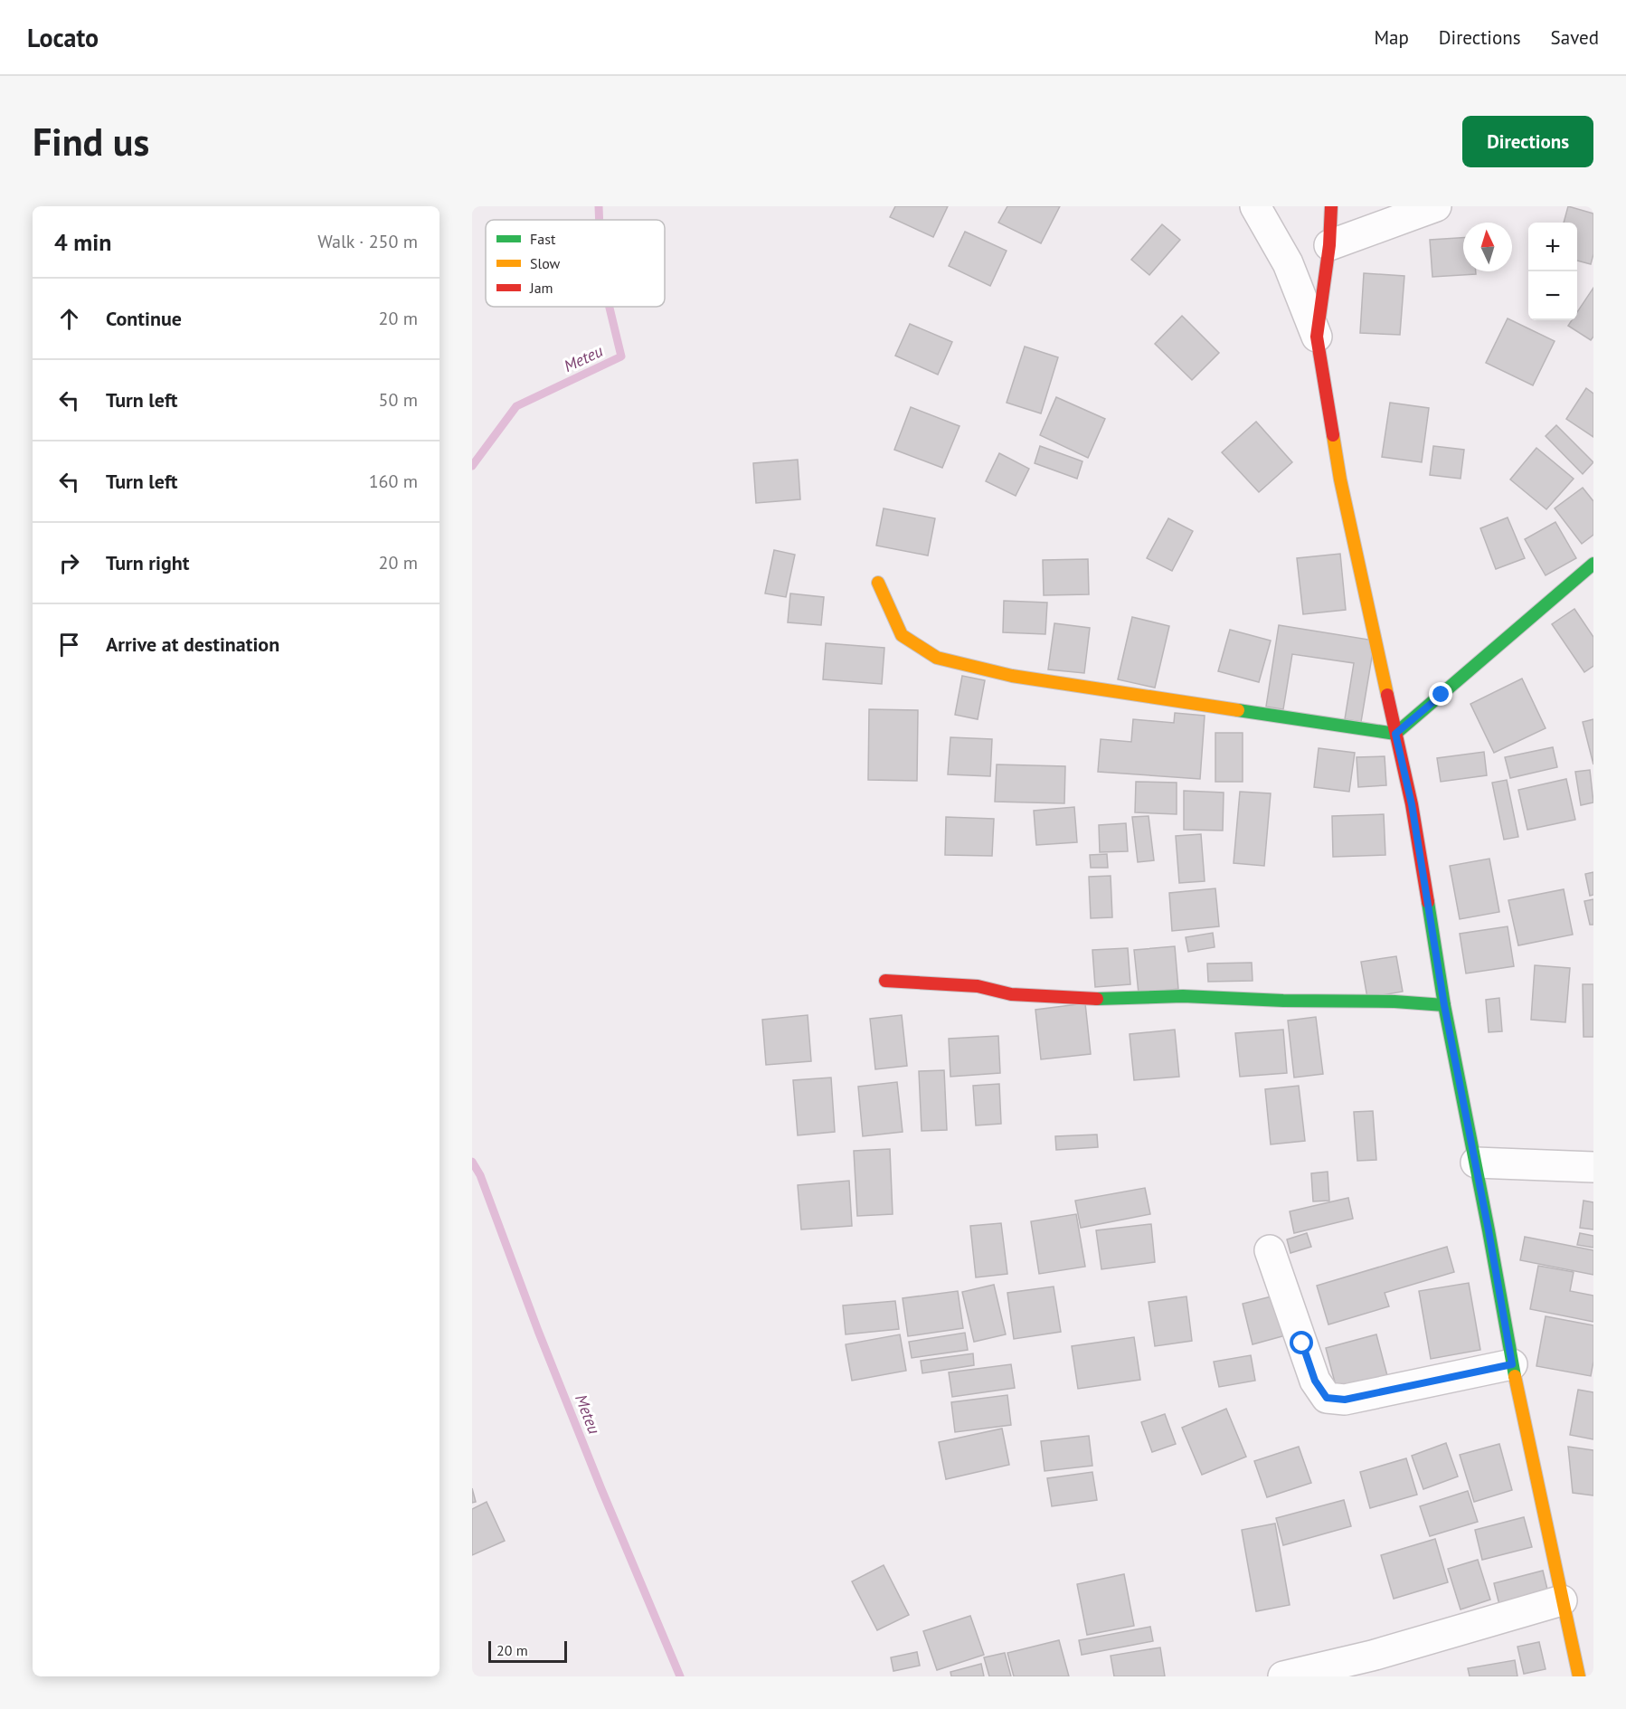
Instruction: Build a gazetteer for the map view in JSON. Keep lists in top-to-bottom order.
{
  "water": ["Meteu"],
  "legend": ["Fast", "Slow", "Jam"],
  "scale_bar": "20 m",
  "north": "top",
  "page": {
    "header": "Locato",
    "nav": ["Map", "Directions", "Saved"],
    "buttons": "Directions",
    "title": "Find us",
    "heading": ["4 min", "Walk · 250 m"],
    "map_buttons": ["+", "−"],
    "list": [
      ["Continue", "20 m"],
      ["Turn left", "50 m"],
      ["Turn left", "160 m"],
      ["Turn right", "20 m"],
      "Arrive at destination"
    ],
    "scale": "20 m"
  }
}
